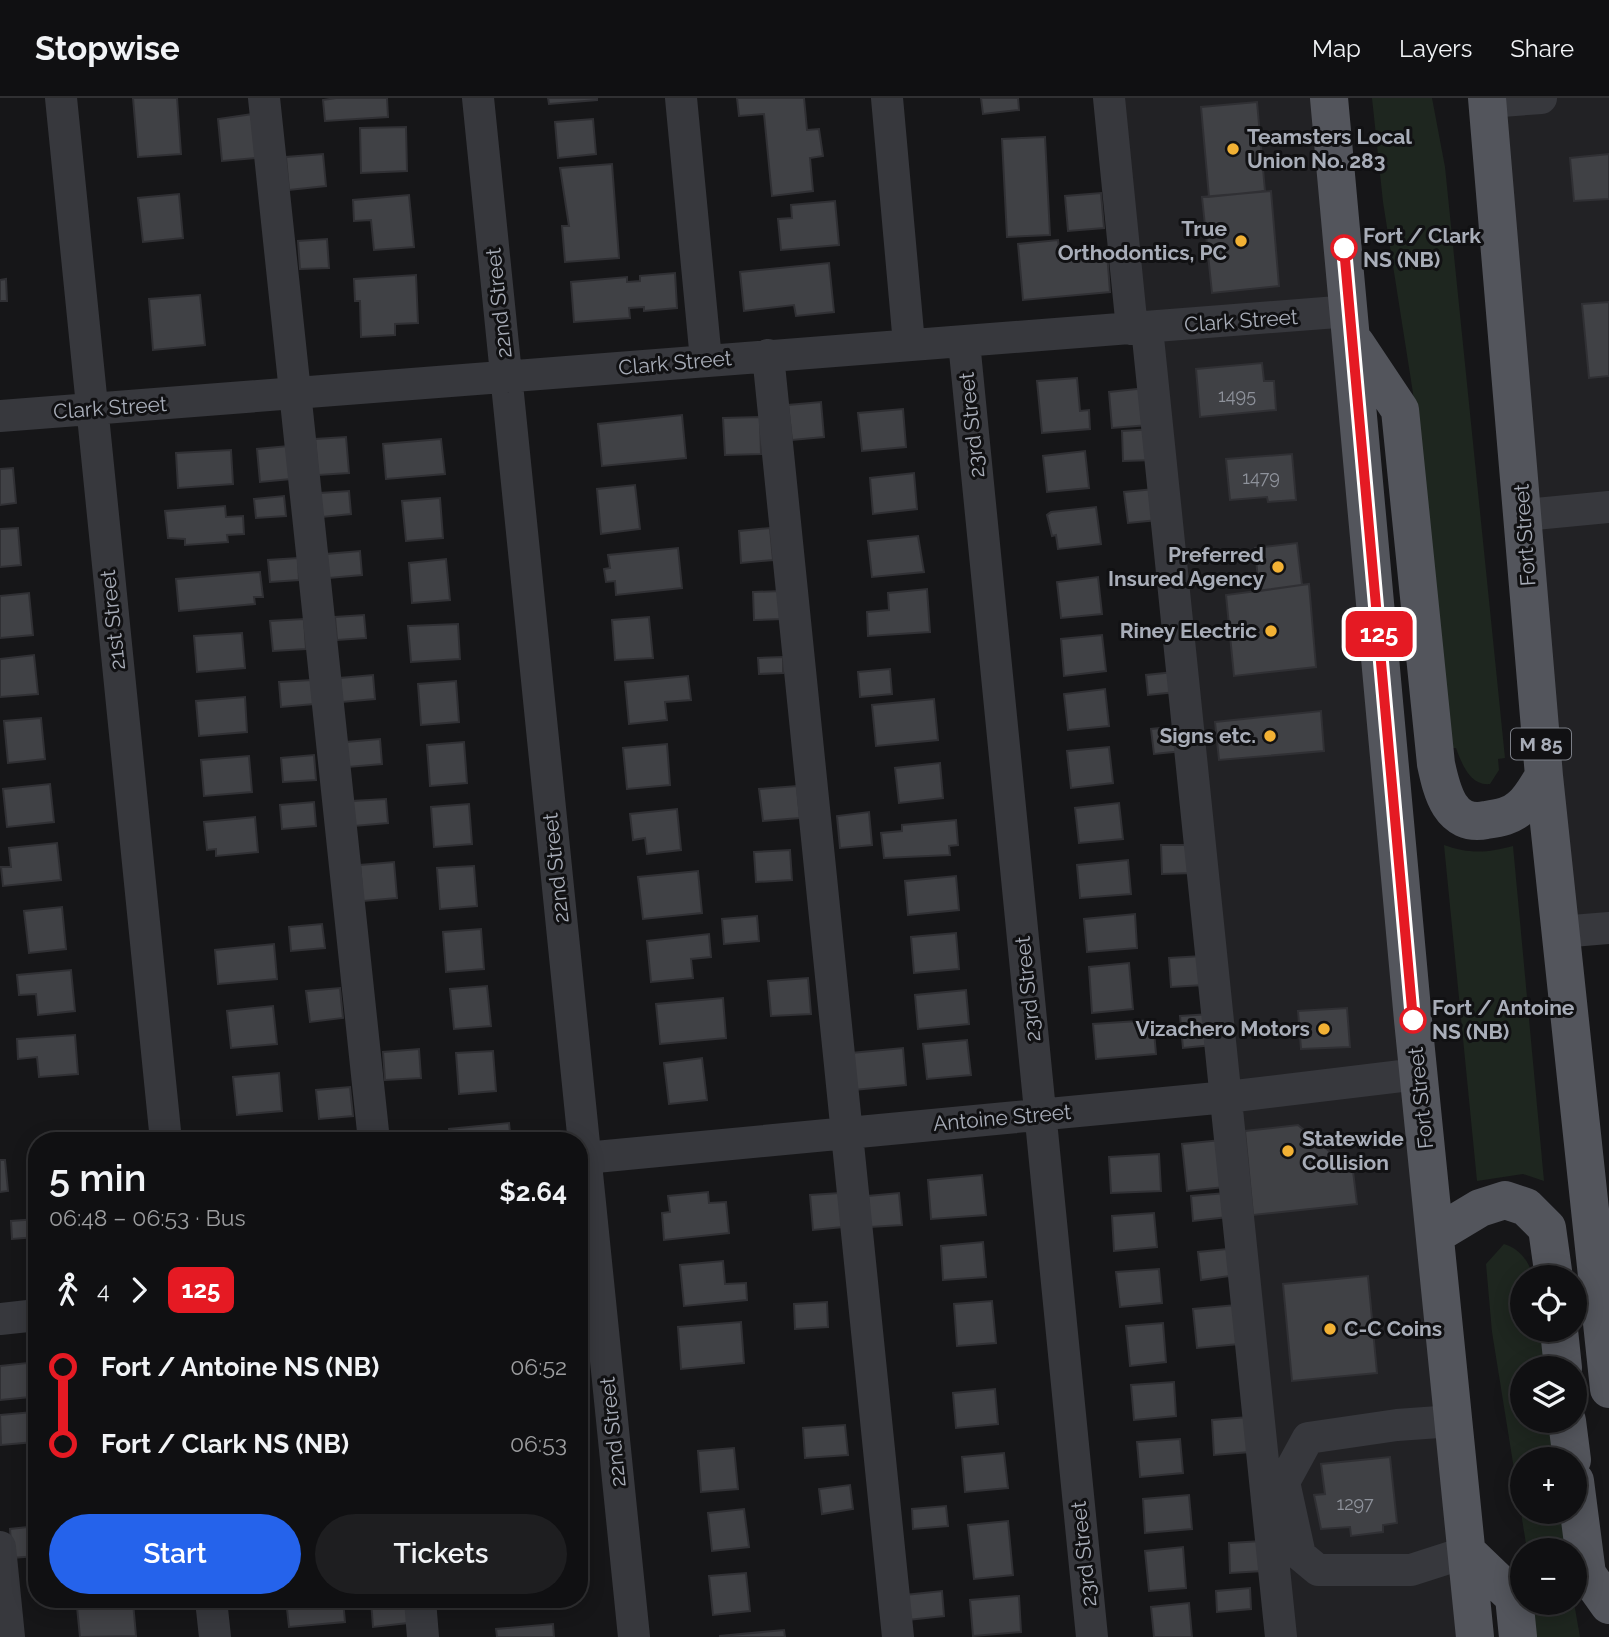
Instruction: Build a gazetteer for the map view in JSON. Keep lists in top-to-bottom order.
{
  "streets": {
    "main road": ["Fort Street", "M 85"],
    "street": [
      "22nd Street",
      "Clark Street",
      "23rd Street",
      "21st Street",
      "Antoine Street"
    ]
  },
  "crossings": [
    ["22nd Street", "Clark Street"],
    ["Clark Street", "23rd Street"],
    ["Clark Street", "Fort Street"],
    ["Clark Street", "21st Street"],
    ["23rd Street", "Antoine Street"],
    ["Fort Street", "Antoine Street"]
  ],
  "places": [
    "Teamsters Local Union No. 283",
    "True Orthodontics, PC",
    "Fort / Clark NS (NB)",
    "Preferred Insured Agency",
    "Riney Electric",
    "Signs etc.",
    "Fort / Antoine NS (NB)",
    "Vizachero Motors",
    "Statewide Collision",
    "C-C Coins"
  ],
  "lines": ["bus line 125"],
  "house_numbers": ["1495", "1479", "1297"],
  "page": {
    "header": "Stopwise",
    "nav": ["Map", "Layers", "Share"],
    "on_map": "125",
    "heading": ["5 min", "06:48 – 06:53 · Bus", "$2.64"],
    "legs": ["4", "125"],
    "map_buttons": ["+", "−"],
    "list": [
      {
        "name": "Fort / Antoine NS (NB)",
        "value": "06:52"
      },
      {
        "name": "Fort / Clark NS (NB)",
        "value": "06:53"
      }
    ],
    "buttons": ["Start", "Tickets"]
  }
}
